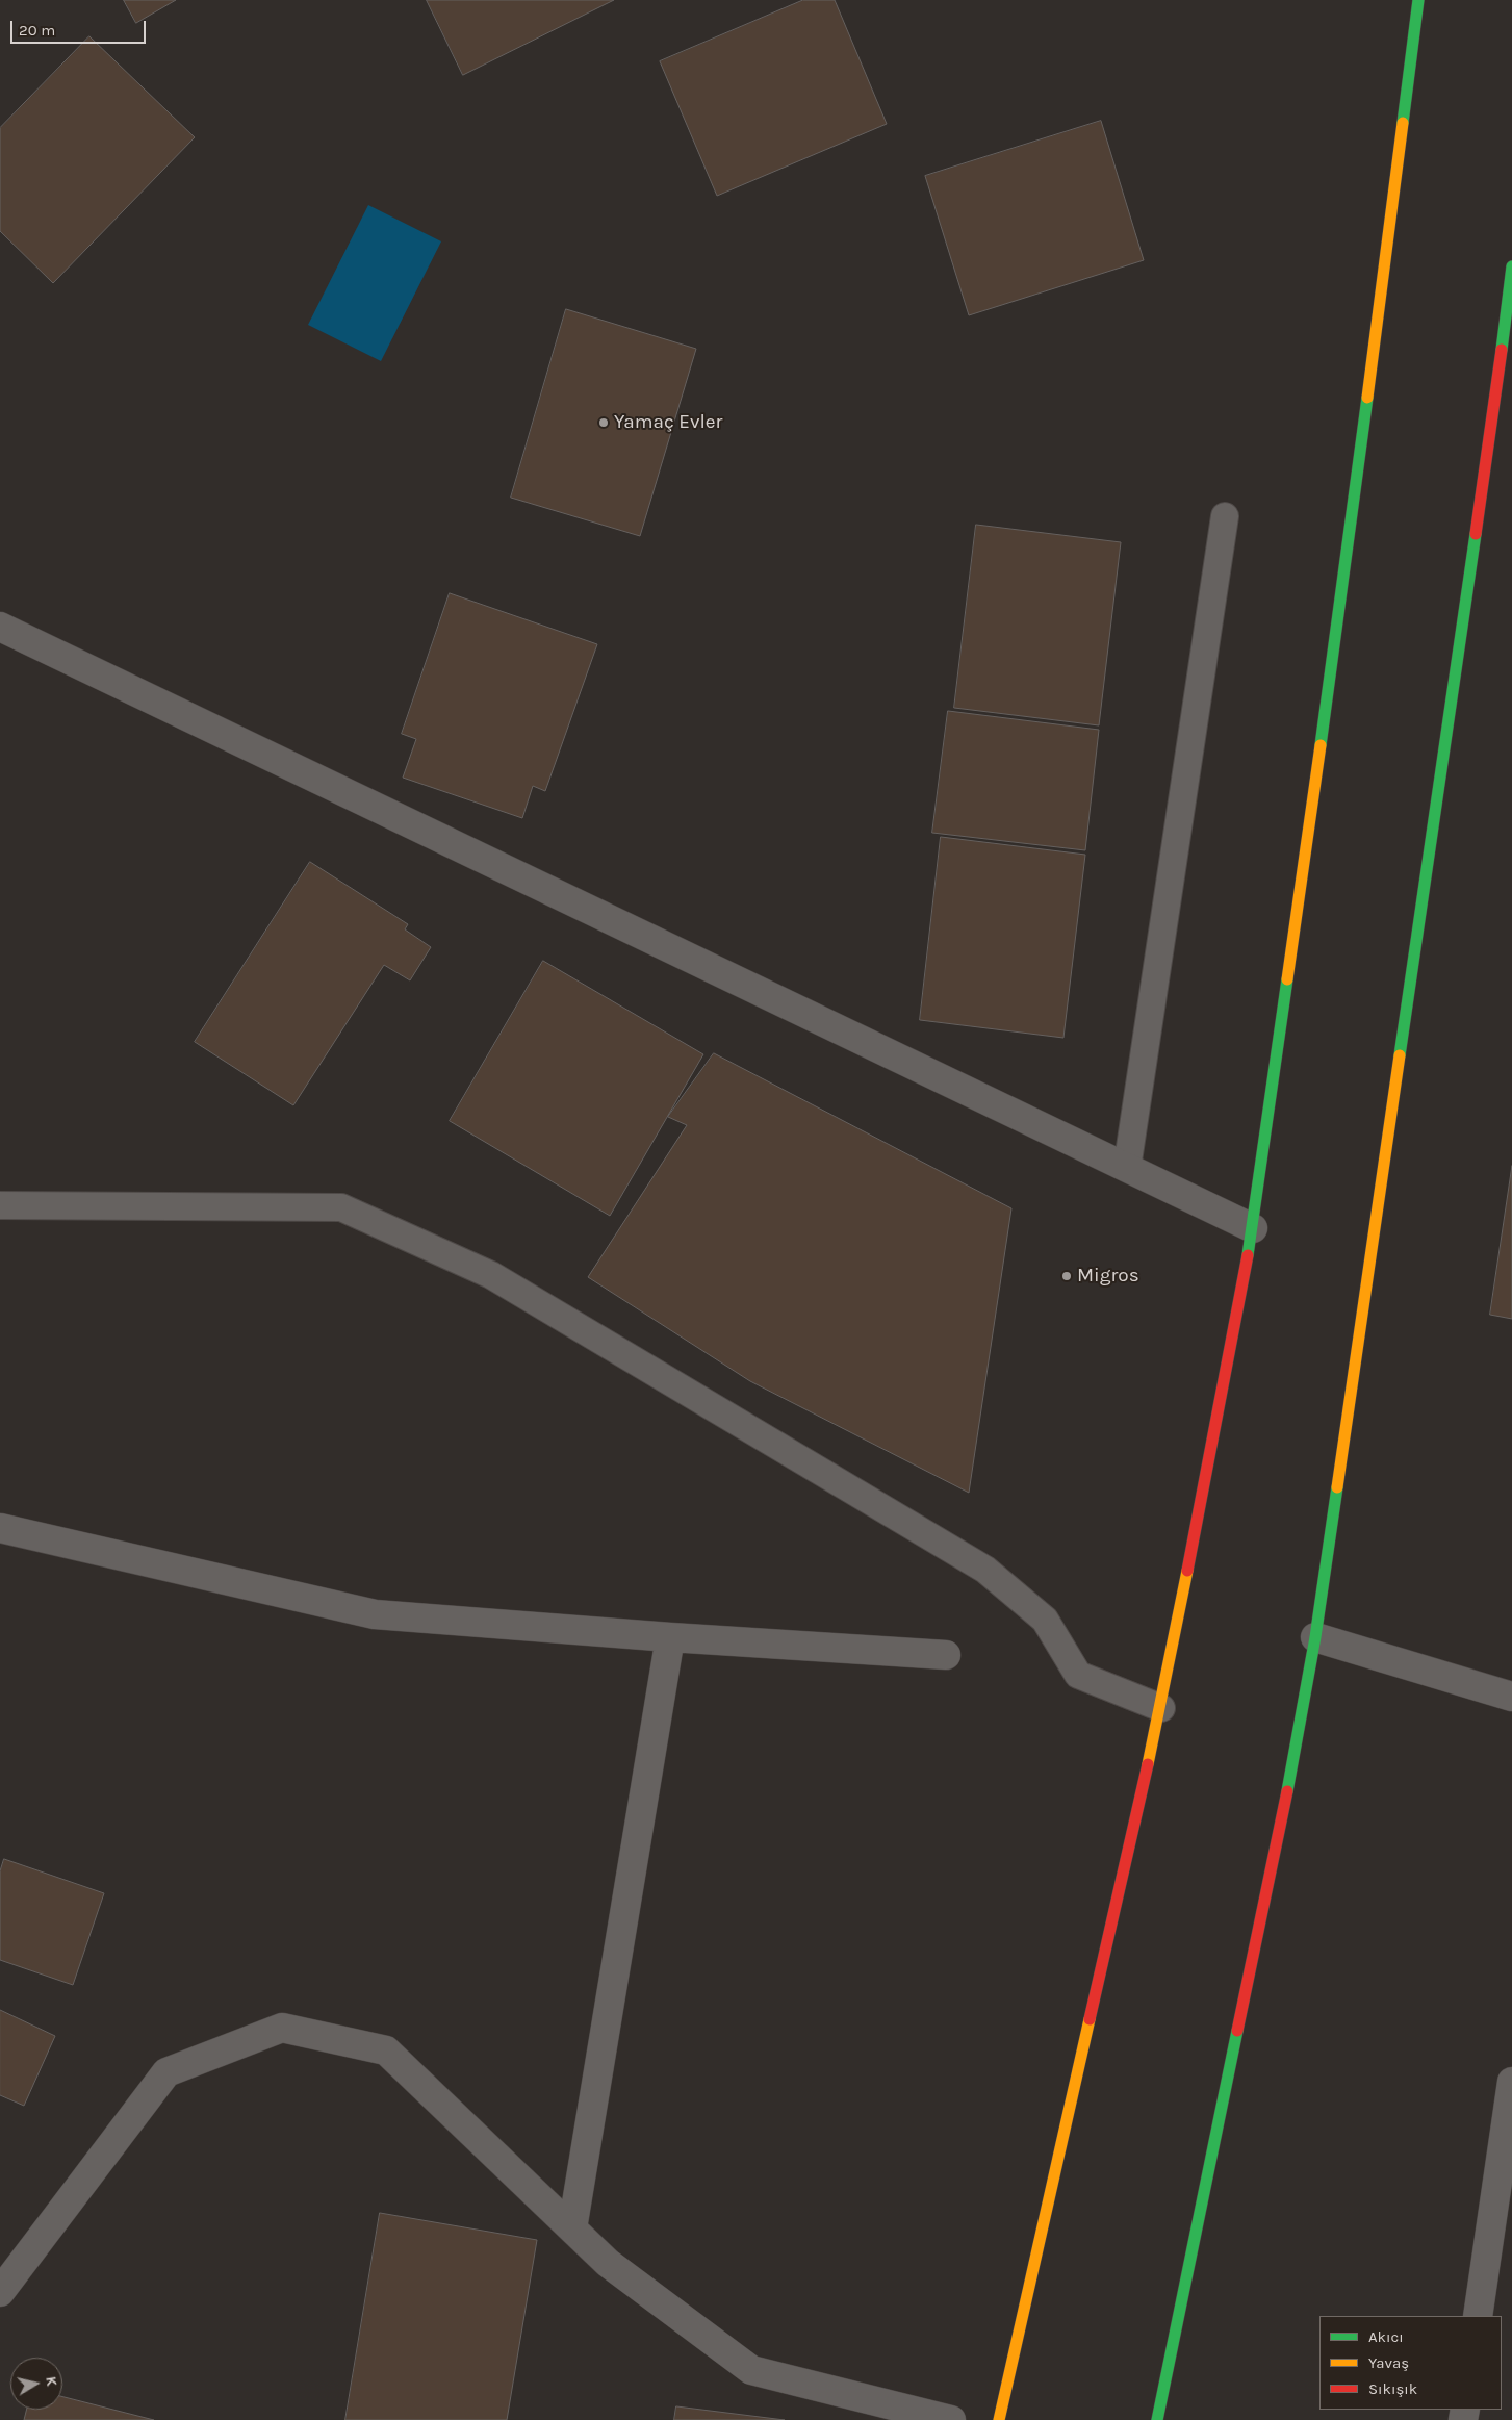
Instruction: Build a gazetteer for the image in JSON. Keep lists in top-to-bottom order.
{
  "places": ["Yamaç Evler", "Migros"],
  "legend": ["Akıcı", "Yavaş", "Sıkışık"],
  "scale_bar": "20 m",
  "north": "right"
}
